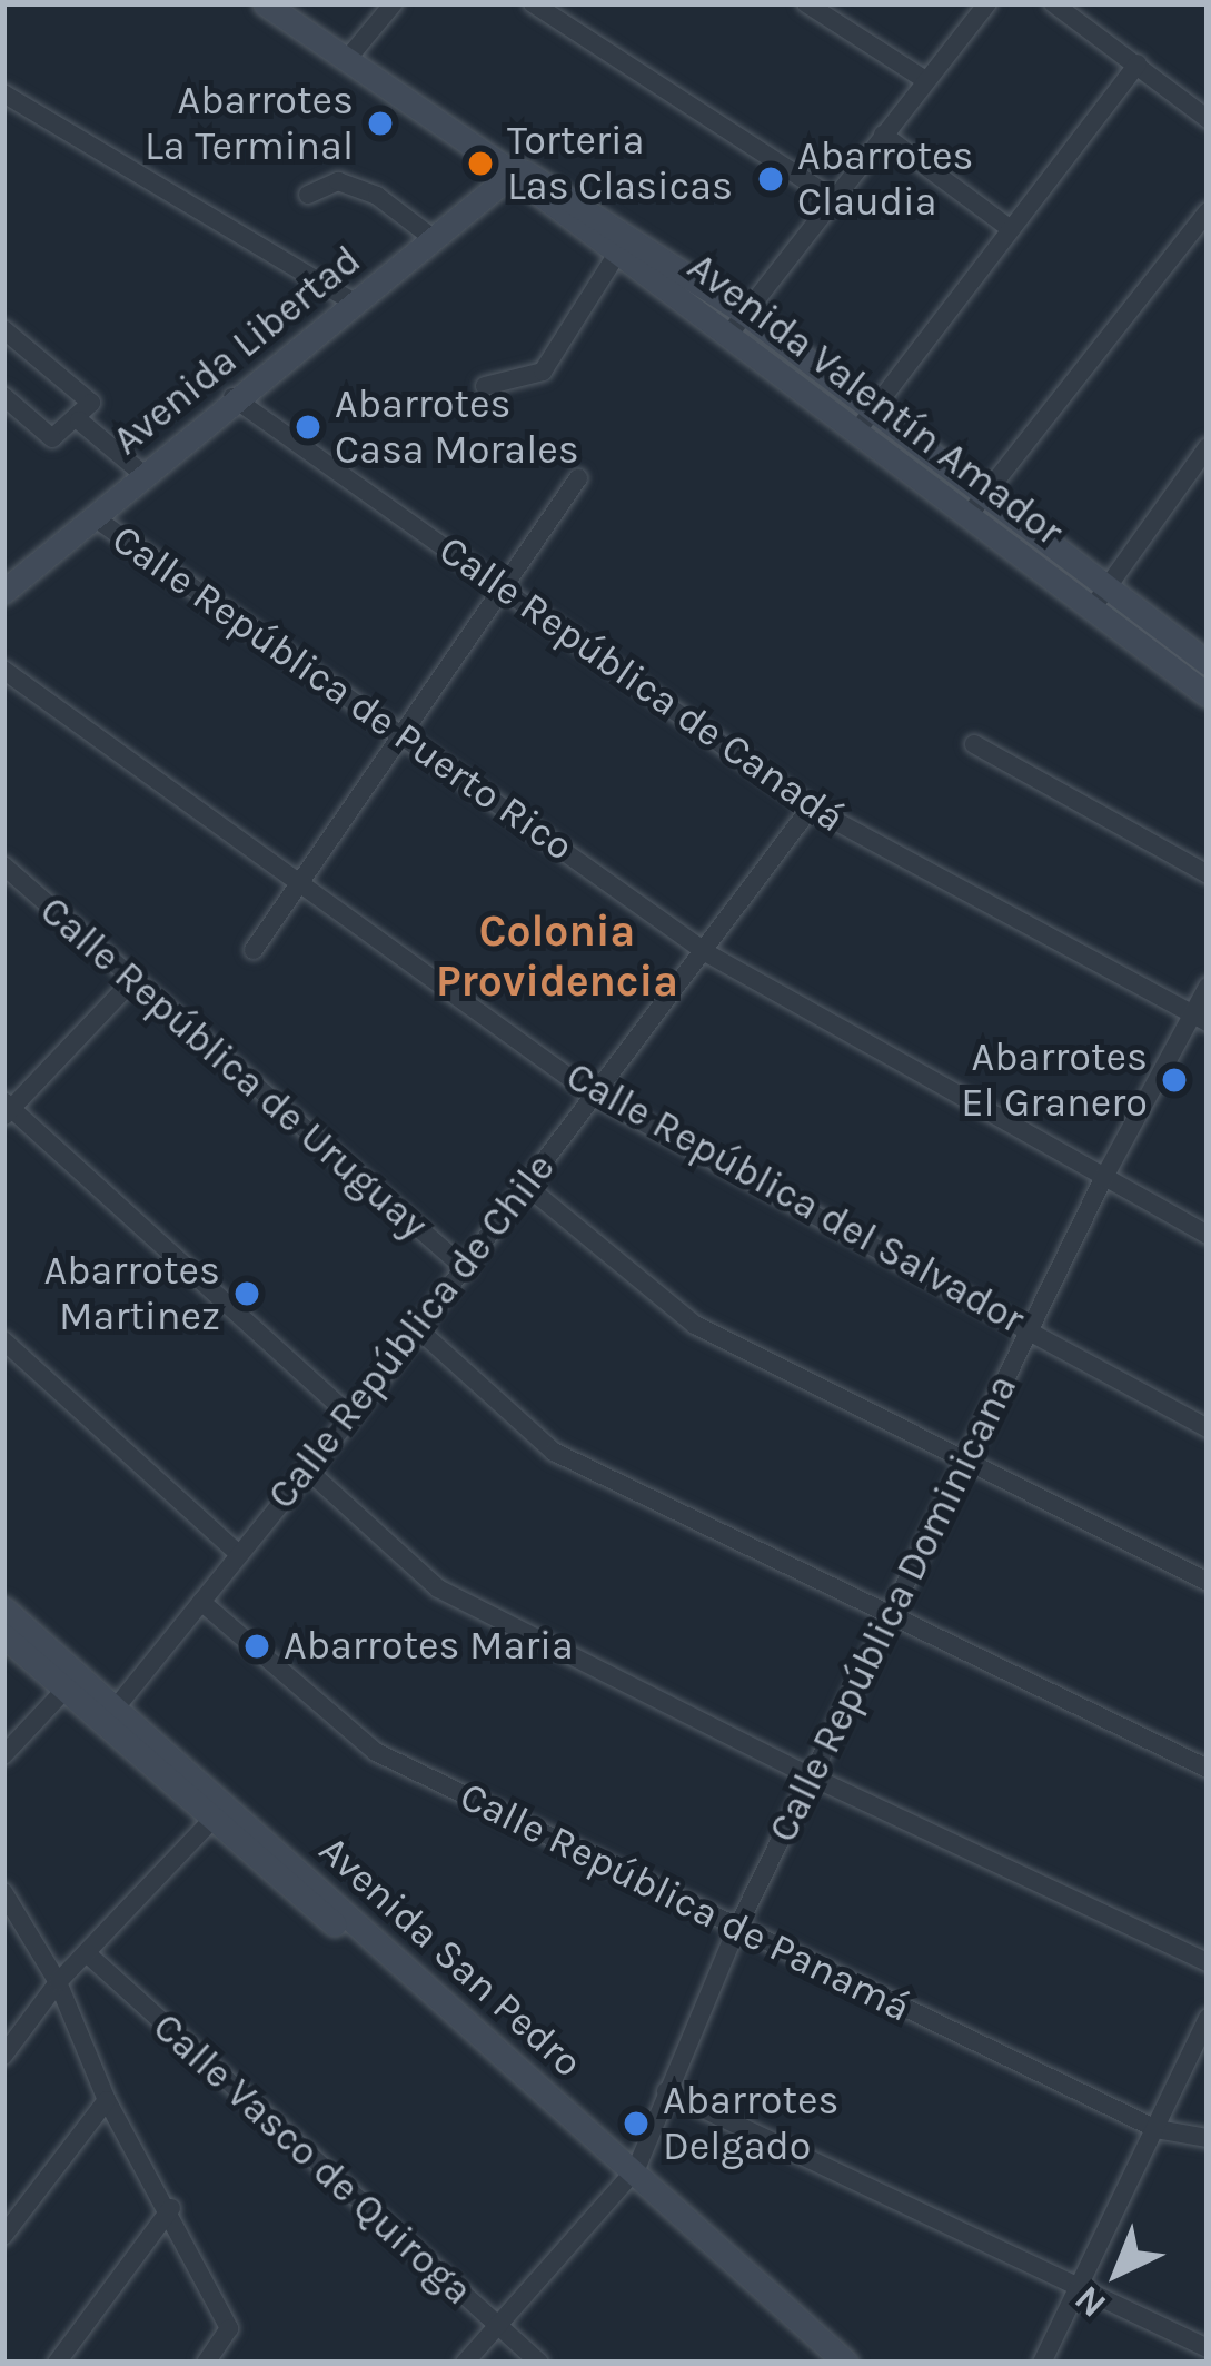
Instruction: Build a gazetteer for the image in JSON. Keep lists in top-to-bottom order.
{
  "streets": {
    "main road": ["Avenida Libertad", "Avenida Valentín Amador", "Avenida San Pedro"],
    "street": [
      "Calle República de Canadá",
      "Calle República de Puerto Rico",
      "Calle República de Uruguay",
      "Calle República del Salvador",
      "Calle República de Chile",
      "Calle República Dominicana",
      "Calle República de Panamá",
      "Calle Vasco de Quiroga"
    ]
  },
  "crossings": [
    ["Avenida Libertad", "Avenida Valentín Amador"],
    ["Avenida Libertad", "Calle República de Canadá"],
    ["Avenida Libertad", "Calle República de Puerto Rico"],
    ["Calle República de Canadá", "Calle República de Chile"],
    ["Calle República de Canadá", "Calle República Dominicana"],
    ["Calle República de Puerto Rico", "Calle República de Chile"],
    ["Calle República de Puerto Rico", "Calle República Dominicana"],
    ["Calle República de Uruguay", "Calle República de Chile"],
    ["Calle República del Salvador", "Calle República de Chile"],
    ["Calle República del Salvador", "Calle República Dominicana"],
    ["Calle República de Chile", "Calle República de Panamá"],
    ["Calle República de Chile", "Avenida San Pedro"],
    ["Calle República Dominicana", "Calle República de Panamá"],
    ["Calle República Dominicana", "Avenida San Pedro"]
  ],
  "districts": ["Colonia Providencia"],
  "places": [
    "Abarrotes La Terminal",
    "Torteria Las Clasicas",
    "Abarrotes Claudia",
    "Abarrotes Casa Morales",
    "Abarrotes El Granero",
    "Abarrotes Martinez",
    "Abarrotes Maria",
    "Abarrotes Delgado"
  ],
  "north": "bottom left"
}
